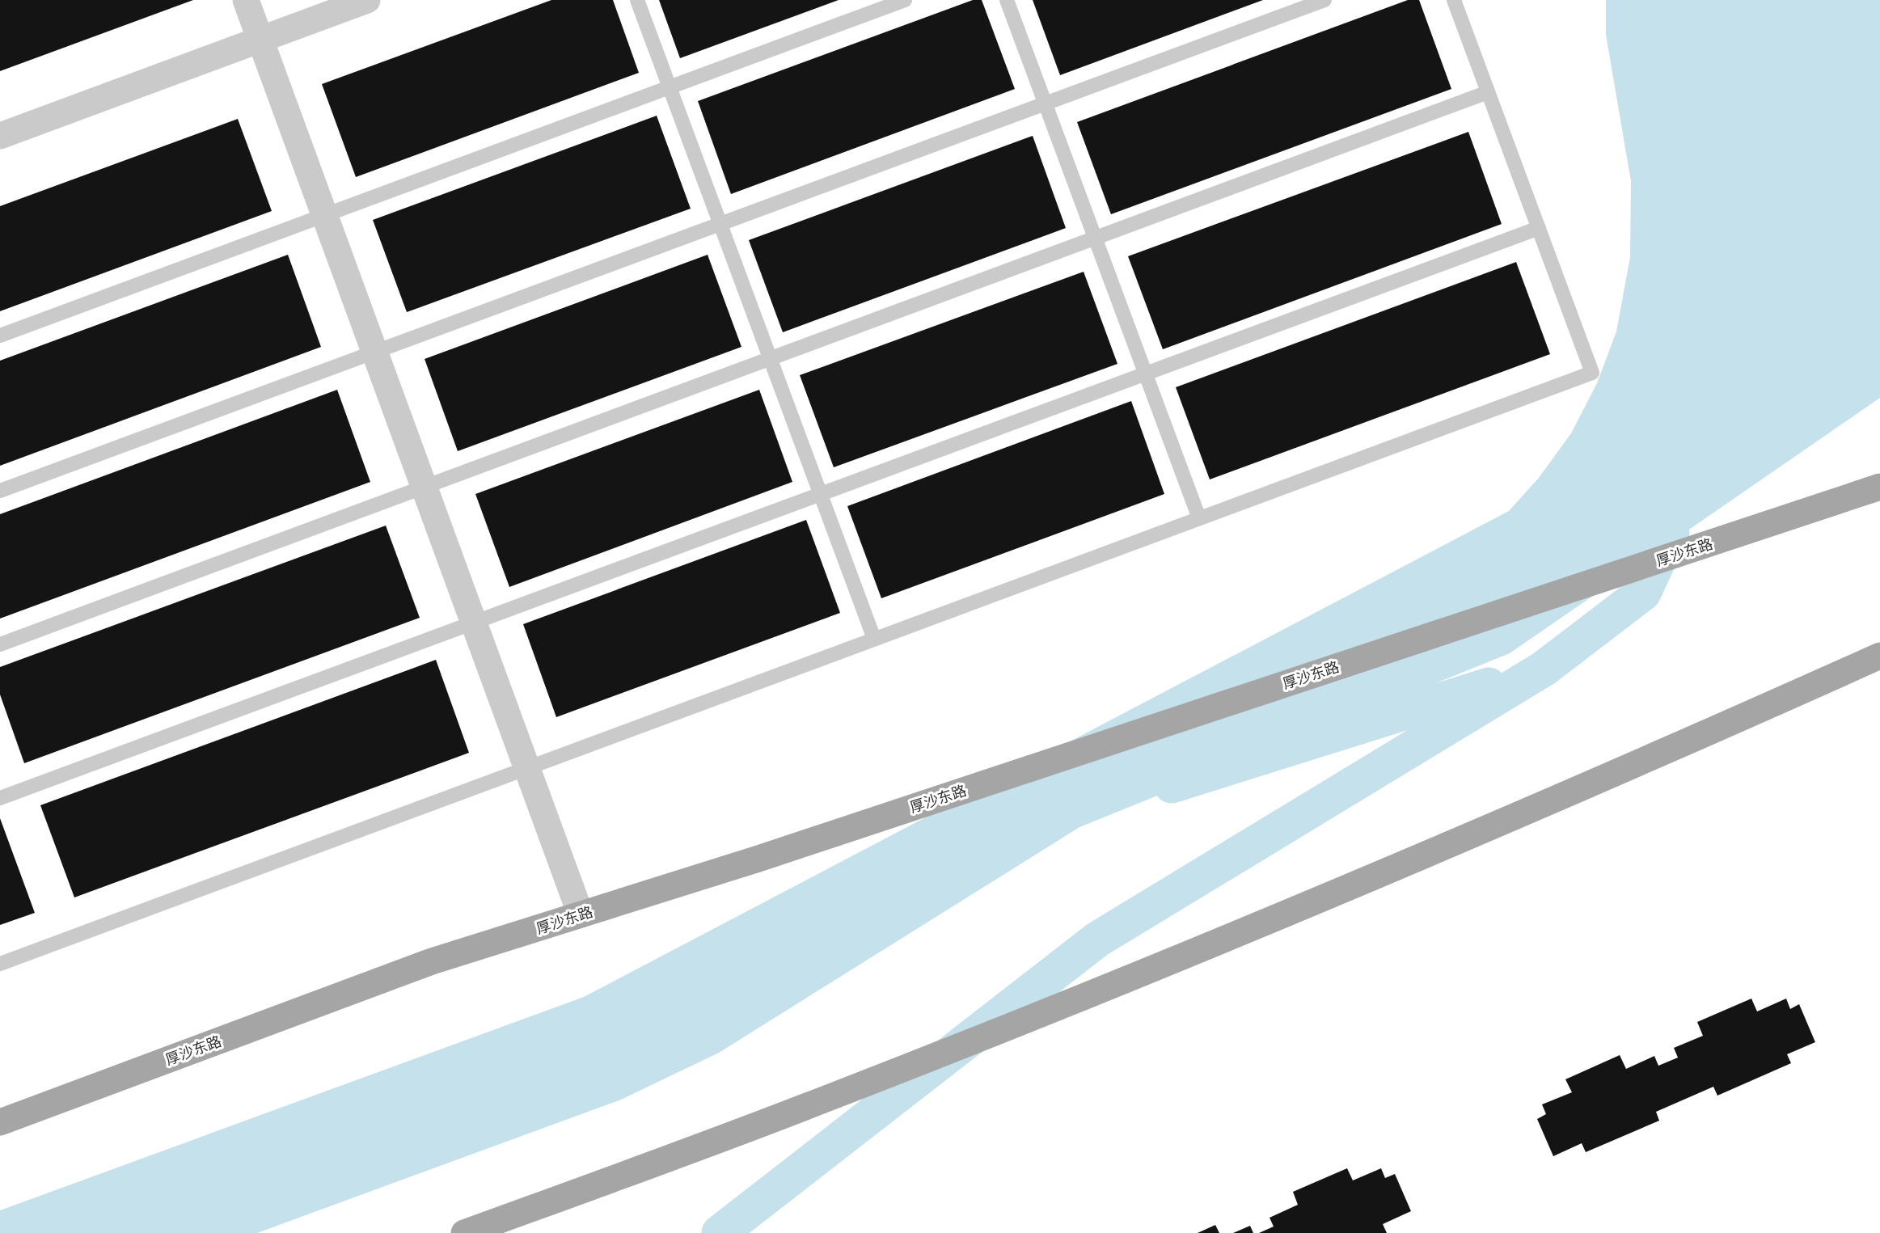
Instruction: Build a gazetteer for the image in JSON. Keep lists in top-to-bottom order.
{
  "streets": {
    "main road": ["厚沙东路"]
  }
}
